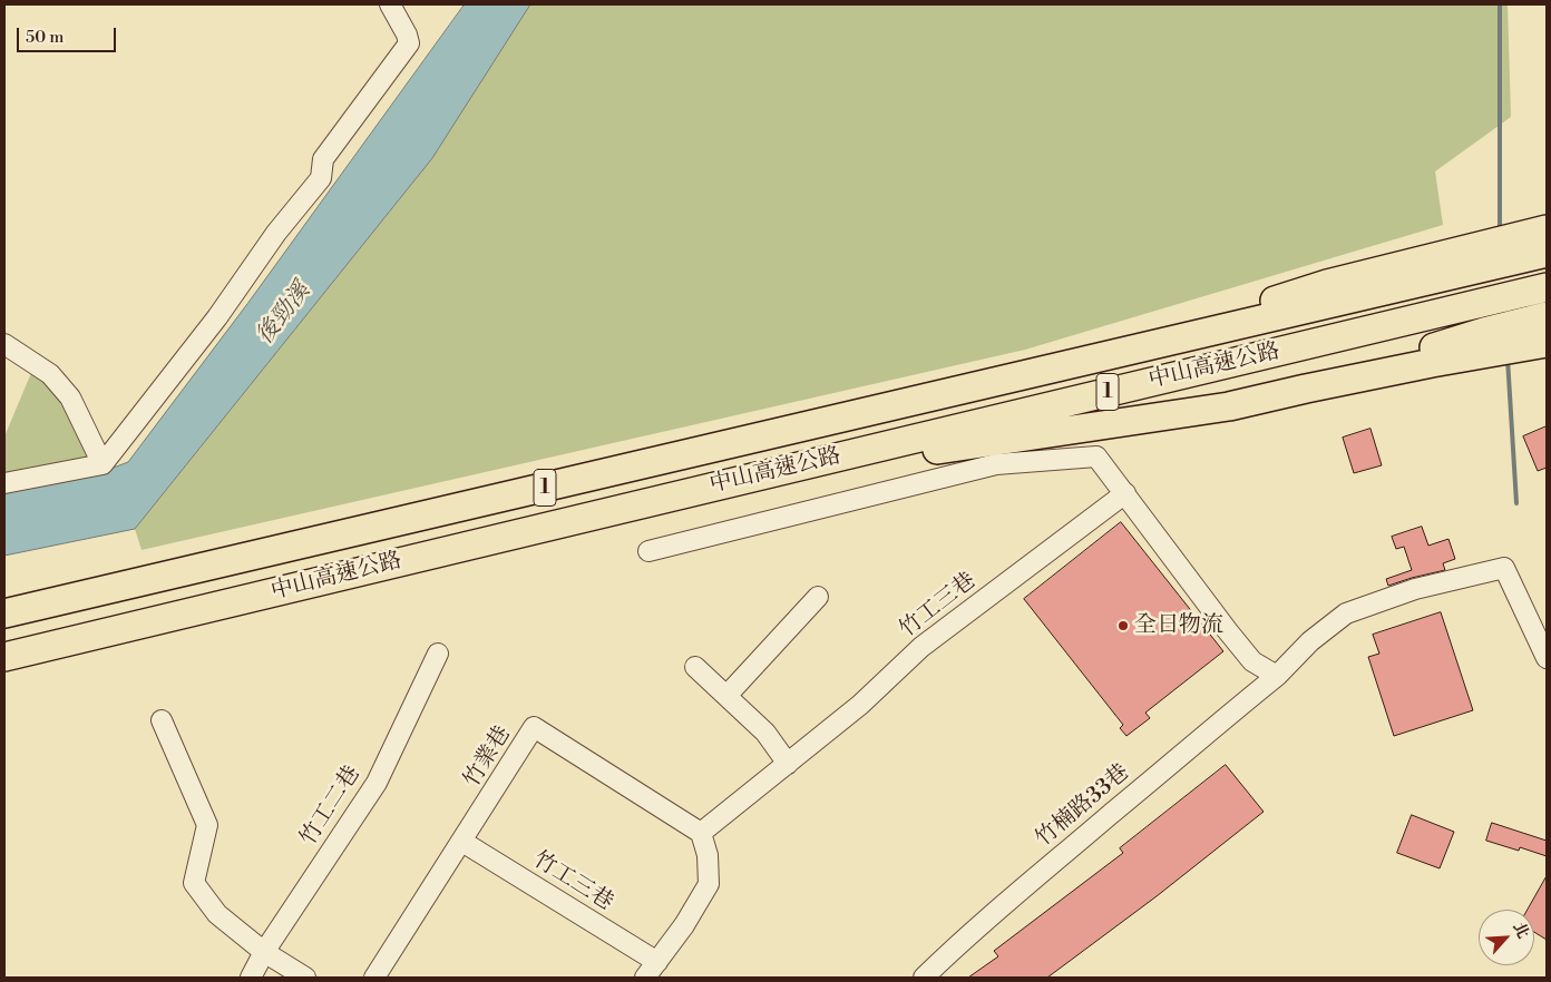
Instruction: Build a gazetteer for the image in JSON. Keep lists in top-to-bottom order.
{
  "streets": {
    "highway": ["中山高速公路", "1"],
    "street": [
      "竹工三巷",
      "竹業巷",
      "竹工二巷",
      "竹楠路33巷"
    ]
  },
  "crossings": [
    ["竹工三巷", "竹業巷"]
  ],
  "water": ["後勁溪"],
  "places": ["全日物流"],
  "scale_bar": "50 m",
  "north": "top right"
}
